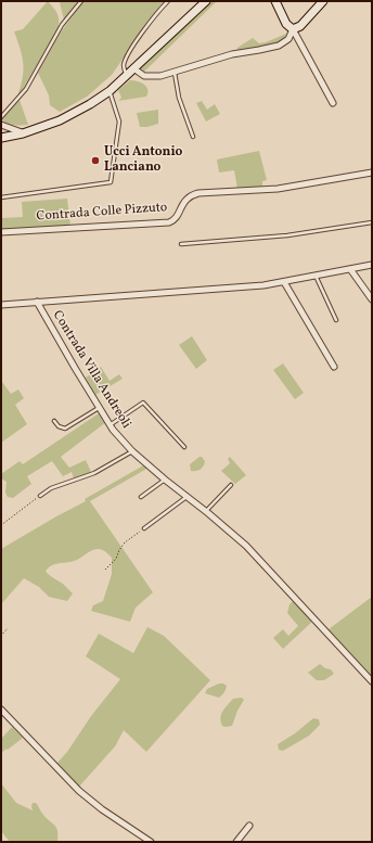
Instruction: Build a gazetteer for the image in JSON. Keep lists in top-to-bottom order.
{
  "streets": {
    "street": ["Contrada Colle Pizzuto", "Contrada Villa Andreoli"]
  },
  "places": ["Ucci Antonio Lanciano"]
}
